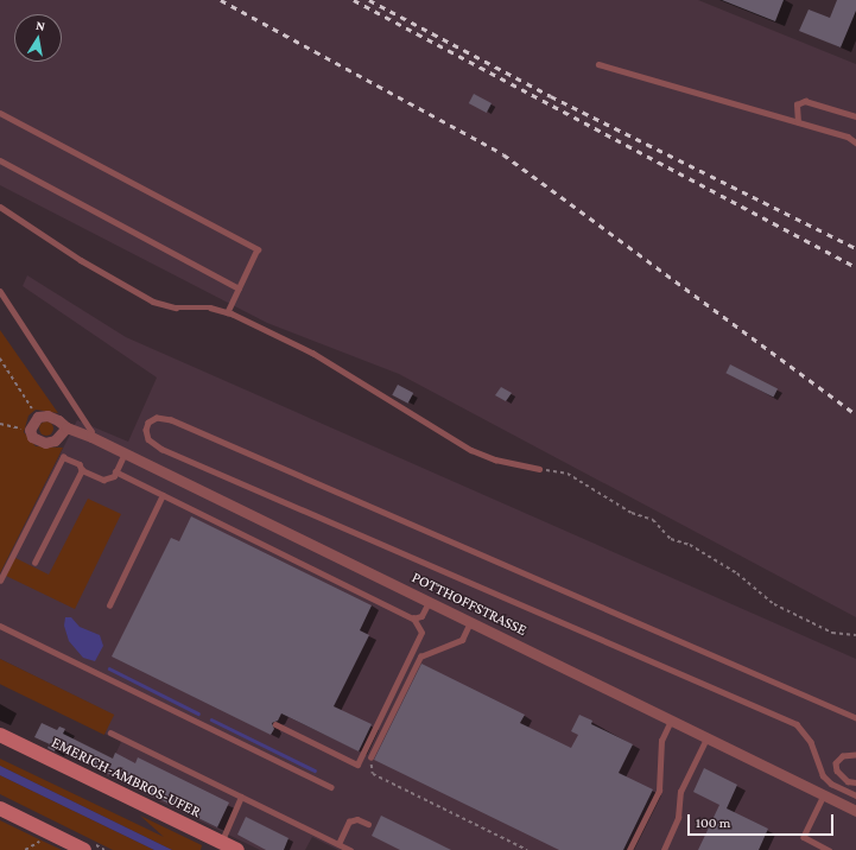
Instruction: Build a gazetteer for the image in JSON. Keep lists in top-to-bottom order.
{
  "streets": {
    "main road": ["EMERICH-AMBROS-UFER"],
    "street": ["POTTHOFFSTRASSE"]
  },
  "scale_bar": "100 m",
  "north": "top"
}
